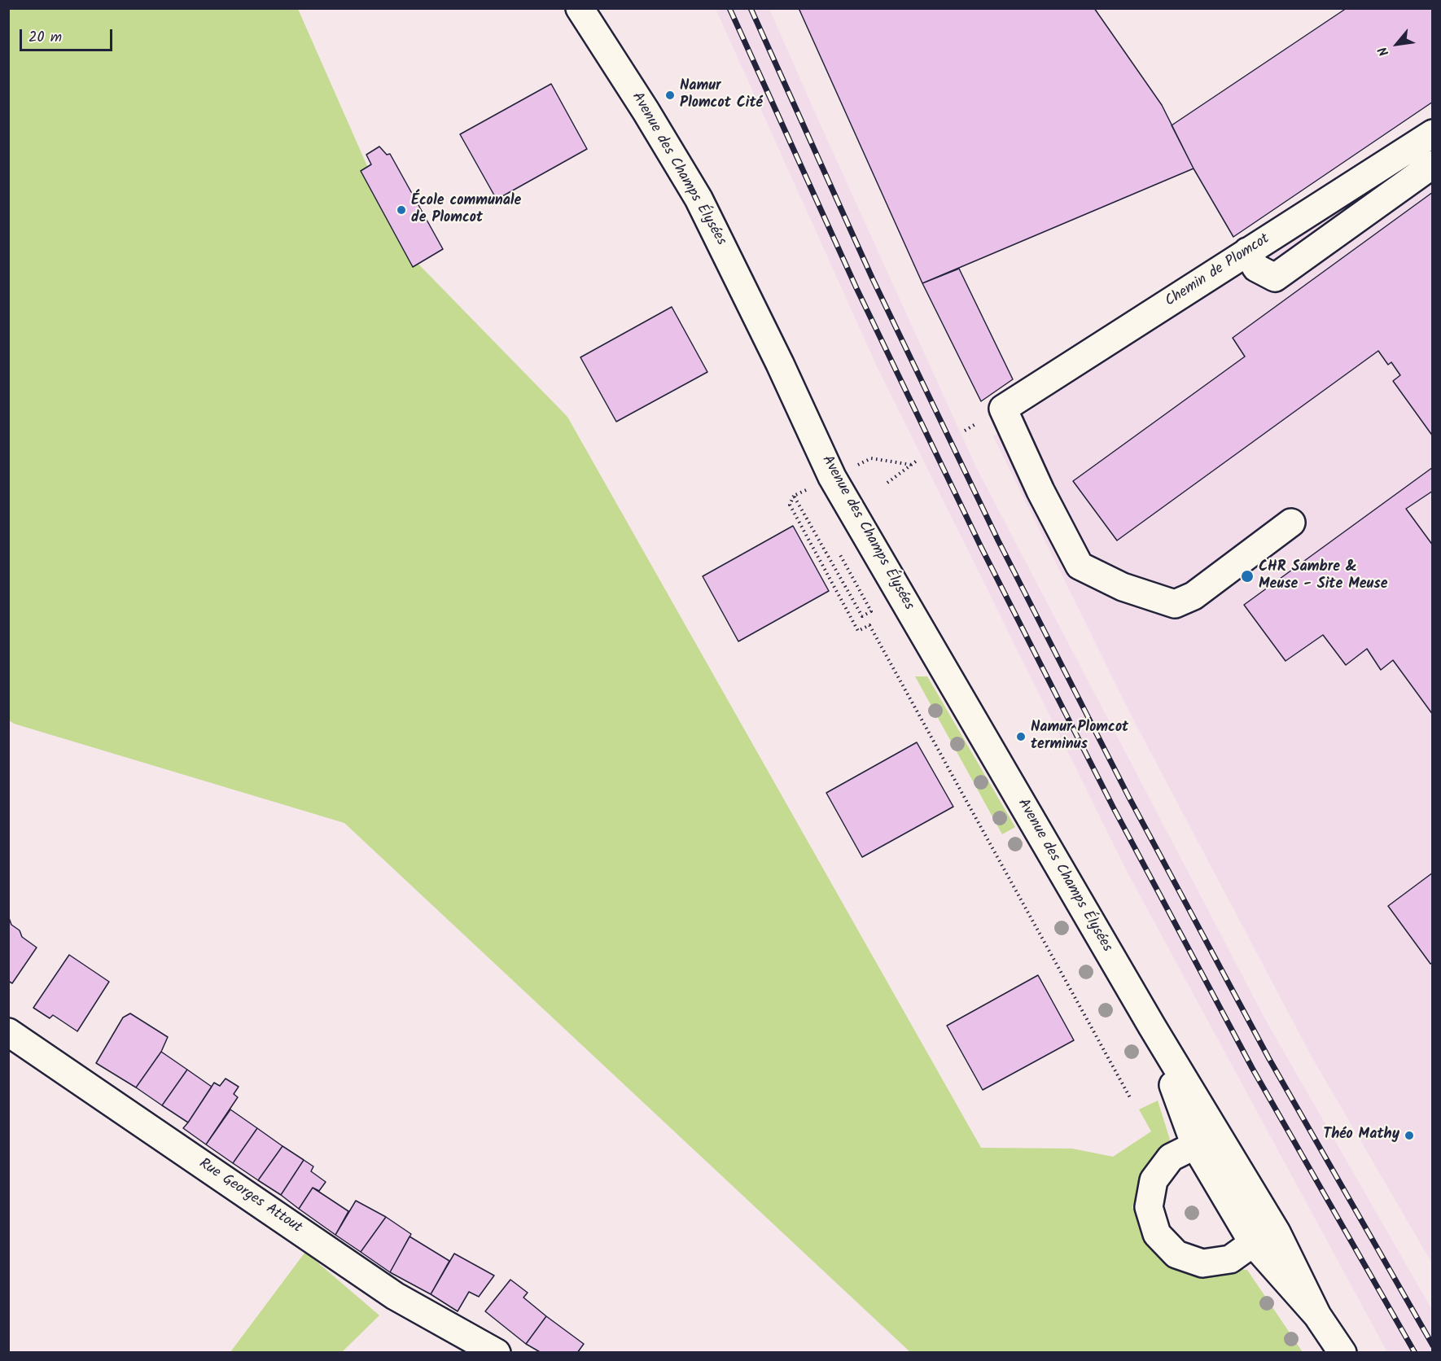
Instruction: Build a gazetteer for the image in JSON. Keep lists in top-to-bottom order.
{
  "streets": {
    "street": ["Avenue des Champs Élysées", "Chemin de Plomcot", "Rue Georges Attout"]
  },
  "places": [
    "Namur Plomcot Cité",
    "École communale de Plomcot",
    "CHR Sambre & Meuse - Site Meuse",
    "Namur Plomcot terminus",
    "Théo Mathy"
  ],
  "scale_bar": "20 m",
  "north": "bottom left"
}
